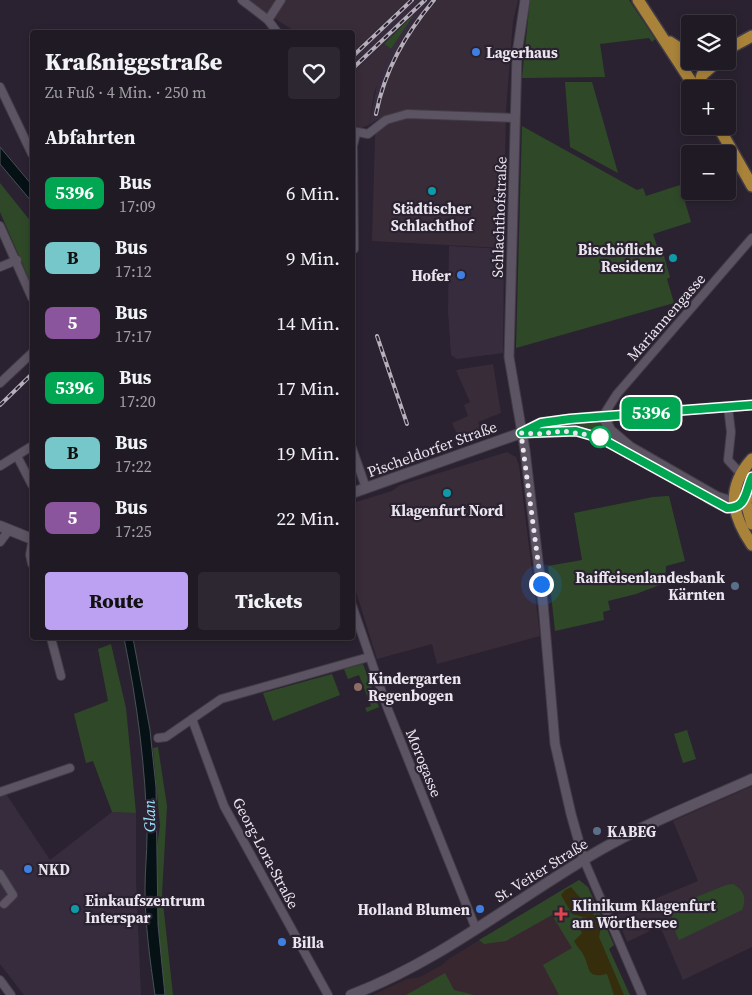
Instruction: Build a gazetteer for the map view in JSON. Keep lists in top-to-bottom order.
{
  "streets": {
    "main road": ["Pischeldorfer Straße", "St. Veiter Straße"],
    "street": [
      "Schlachthofstraße",
      "Mariannengasse",
      "Morogasse",
      "Georg-Lora-Straße"
    ]
  },
  "crossings": [
    ["Schlachthofstraße", "Pischeldorfer Straße"],
    ["Schlachthofstraße", "St. Veiter Straße"],
    ["Mariannengasse", "Pischeldorfer Straße"],
    ["Morogasse", "St. Veiter Straße"]
  ],
  "water": ["Glan"],
  "places": {
    "other": [
      "Lagerhaus",
      "Städtischer Schlachthof",
      "Bischöfliche Residenz",
      "Hofer",
      "Klagenfurt Nord",
      "Raiffeisenlandesbank Kärnten",
      "Kindergarten Regenbogen",
      "KABEG",
      "NKD",
      "Einkaufszentrum Interspar",
      "Holland Blumen",
      "Billa"
    ],
    "health": ["Klinikum Klagenfurt am Wörthersee"]
  },
  "lines": ["bus line 5396"],
  "page": {
    "on_map": "5396",
    "map_buttons": ["+", "−"],
    "heading": [
      ["Kraßniggstraße", "Zu Fuß · 4 Min. · 250 m"],
      "Abfahrten"
    ],
    "list": [
      {
        "mark": "5396",
        "name": "Bus",
        "note": "17:09",
        "value": "6 Min."
      },
      {
        "mark": "B",
        "name": "Bus",
        "note": "17:12",
        "value": "9 Min."
      },
      {
        "mark": "5",
        "name": "Bus",
        "note": "17:17",
        "value": "14 Min."
      },
      {
        "mark": "5396",
        "name": "Bus",
        "note": "17:20",
        "value": "17 Min."
      },
      {
        "mark": "B",
        "name": "Bus",
        "note": "17:22",
        "value": "19 Min."
      },
      {
        "mark": "5",
        "name": "Bus",
        "note": "17:25",
        "value": "22 Min."
      }
    ],
    "buttons": ["Route", "Tickets"]
  }
}
